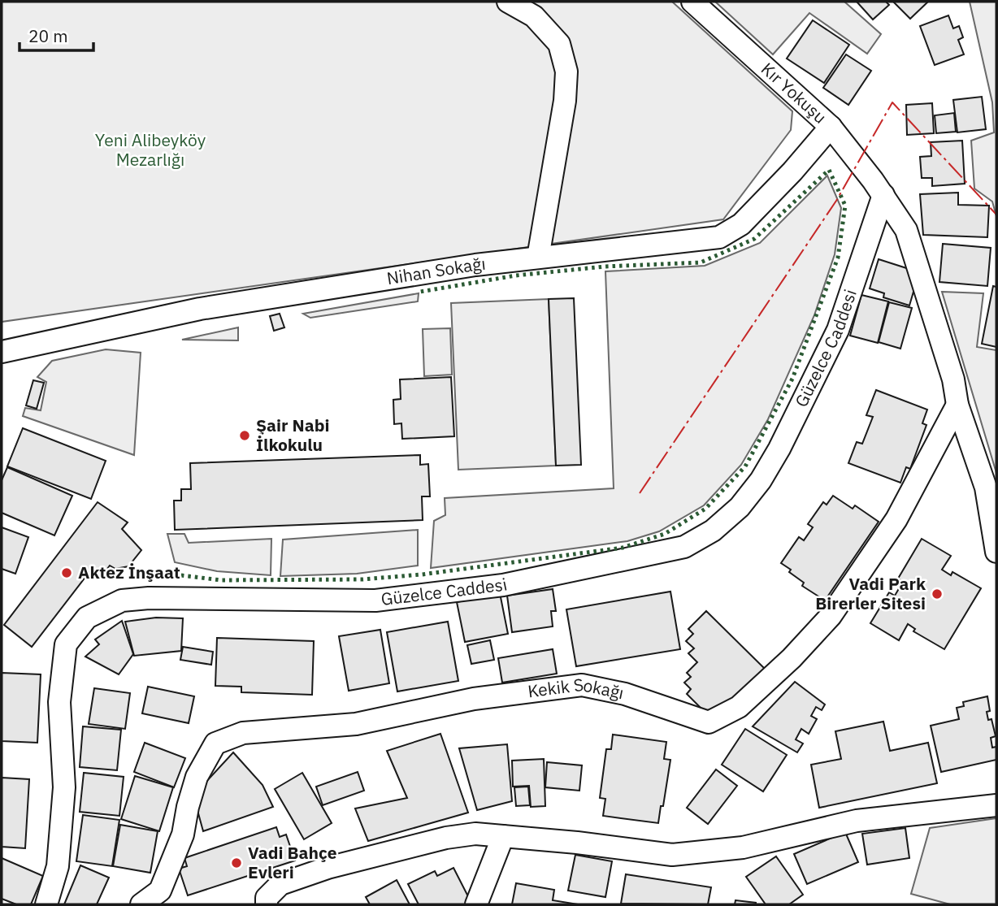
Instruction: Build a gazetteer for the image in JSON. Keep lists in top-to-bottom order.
{
  "streets": {
    "street": [
      "Kır Yokuşu",
      "Nihan Sokağı",
      "Güzelce Caddesi",
      "Kekik Sokağı"
    ]
  },
  "crossings": [
    ["Kır Yokuşu", "Nihan Sokağı"],
    ["Kır Yokuşu", "Güzelce Caddesi"],
    ["Kır Yokuşu", "Kekik Sokağı"]
  ],
  "parks": ["Yeni Alibeyköy Mezarlığı"],
  "places": [
    "Şair Nabi İlkokulu",
    "Aktez İnşaat",
    "Vadi Park Birerler Sitesi",
    "Vadi Bahçe Evleri"
  ],
  "scale_bar": "20 m"
}
